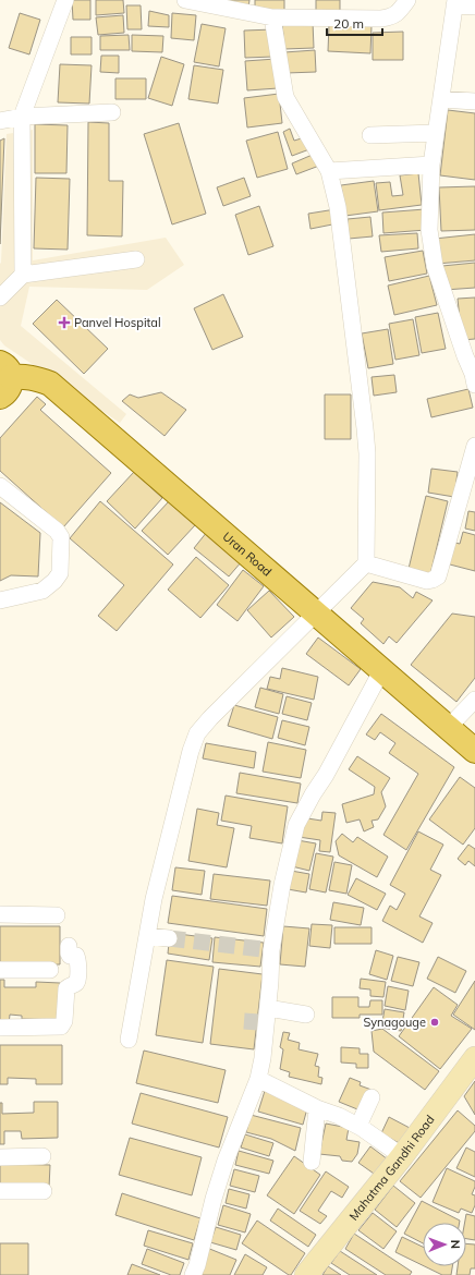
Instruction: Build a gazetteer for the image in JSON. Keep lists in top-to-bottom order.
{
  "streets": {
    "main road": ["Uran Road", "Mahatma Gandhi Road"]
  },
  "places": {
    "health": ["Panvel Hospital"],
    "other": ["Synagouge"]
  },
  "scale_bar": "20 m",
  "north": "right"
}
